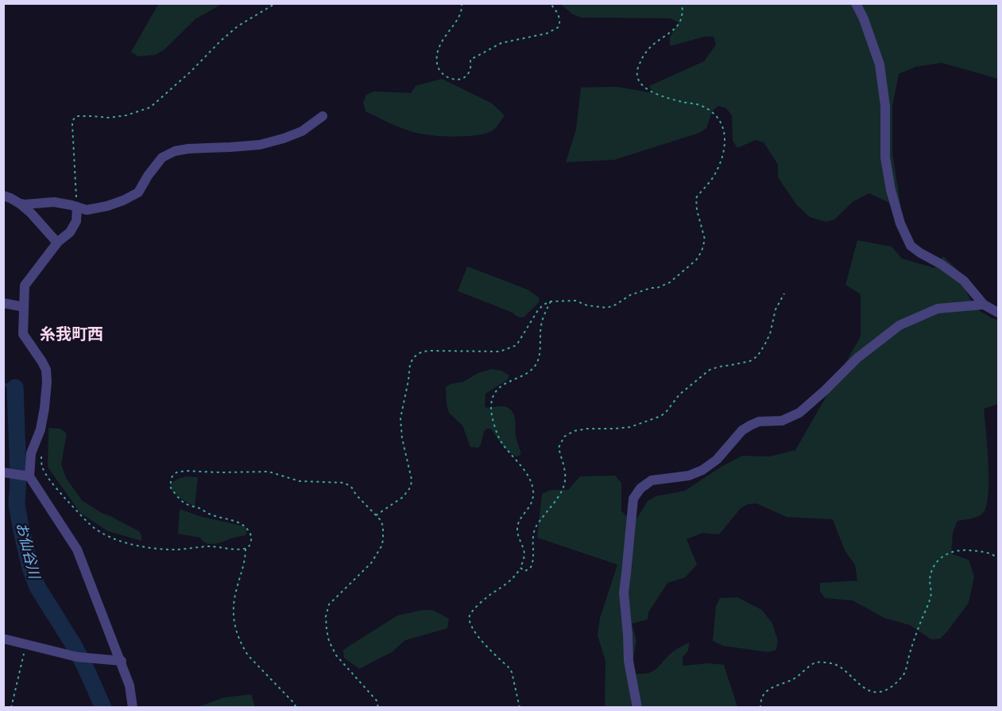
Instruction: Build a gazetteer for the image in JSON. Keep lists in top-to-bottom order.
{
  "districts": ["糸我町西"],
  "water": ["お仙谷川"]
}
